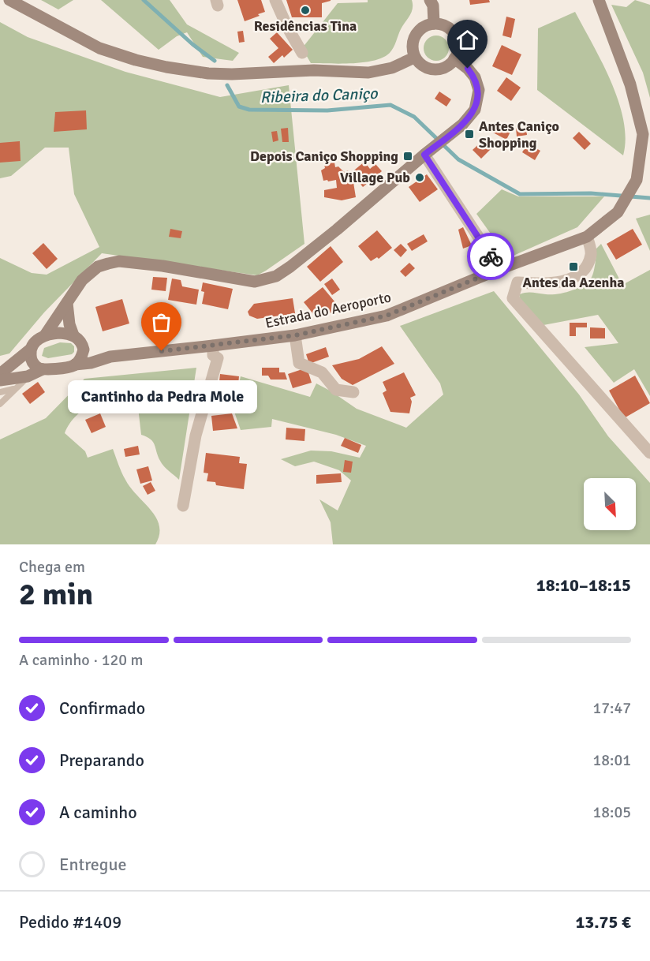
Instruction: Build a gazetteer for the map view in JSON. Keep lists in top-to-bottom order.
{
  "streets": {
    "street": ["Estrada do Aeroporto"]
  },
  "water": ["Ribeira do Caniço"],
  "places": {
    "other": ["Residências Tina", "Village Pub", "Cantinho da Pedra Mole"],
    "transit": ["Antes Caniço Shopping", "Depois Caniço Shopping", "Antes da Azenha"]
  },
  "north": "bottom right",
  "page": {
    "bubble": "Cantinho da Pedra Mole",
    "heading": ["2 min", "Chega em", "18:10–18:15"],
    "panel": ["Pedido #1409", "13.75 €"],
    "bar": "A caminho · 120 m",
    "list": [
      ["Confirmado", "17:47"],
      ["Preparando", "18:01"],
      ["A caminho", "18:05"],
      "Entregue"
    ]
  }
}
